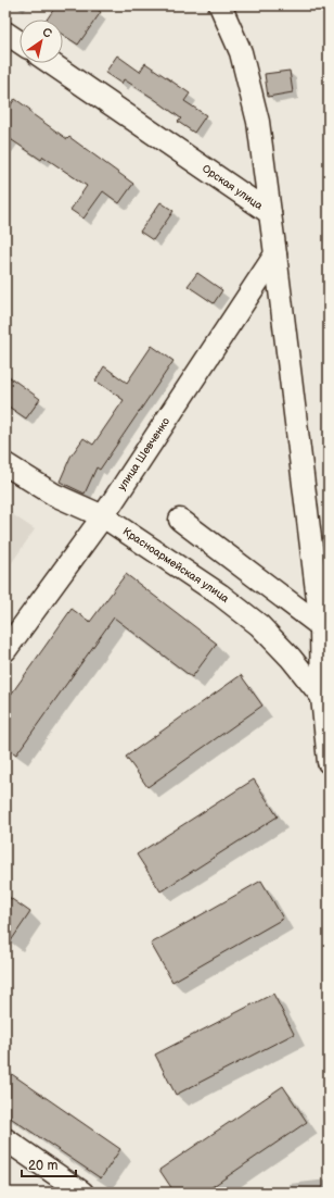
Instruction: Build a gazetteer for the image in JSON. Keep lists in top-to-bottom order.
{
  "streets": {
    "street": ["Орская улица", "улица Шевченко", "Красноармейская улица"]
  },
  "crossings": [
    ["улица Шевченко", "Красноармейская улица"]
  ],
  "scale_bar": "20 m",
  "north": "top right"
}
